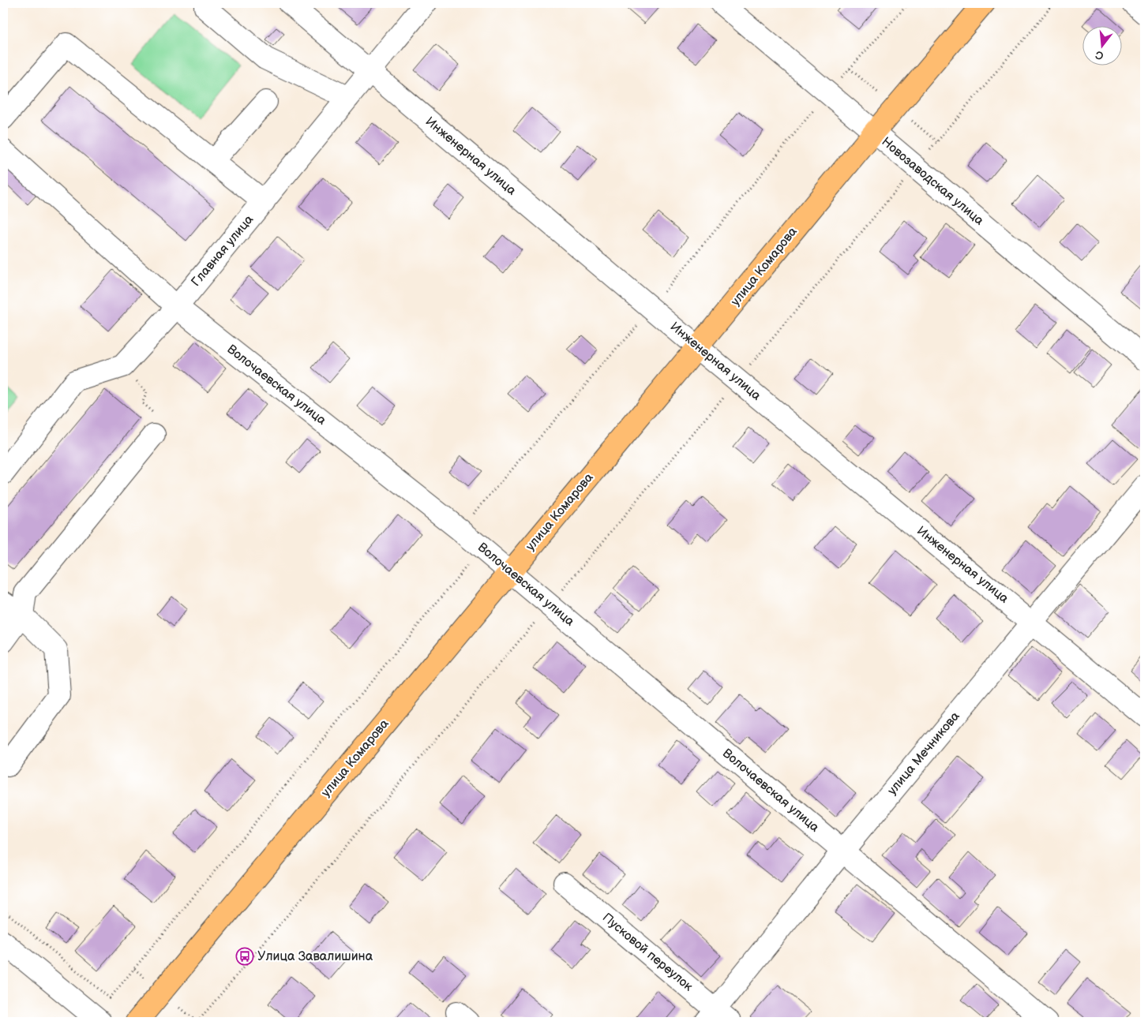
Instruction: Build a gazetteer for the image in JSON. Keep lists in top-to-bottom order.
{
  "streets": {
    "main road": ["улица Комарова"],
    "street": [
      "Инженерная улица",
      "Новозаводская улица",
      "Главная улица",
      "Волочаевская улица",
      "улица Мечникова",
      "Пусковой переулок"
    ]
  },
  "crossings": [
    ["Инженерная улица", "Главная улица"],
    ["Инженерная улица", "улица Комарова"],
    ["Инженерная улица", "улица Мечникова"],
    ["Новозаводская улица", "улица Комарова"],
    ["Главная улица", "Волочаевская улица"],
    ["улица Комарова", "Волочаевская улица"],
    ["Волочаевская улица", "улица Мечникова"],
    ["улица Мечникова", "Пусковой переулок"]
  ],
  "places": {
    "bus stop": ["Улица Завалишина"]
  },
  "north": "bottom"
}
